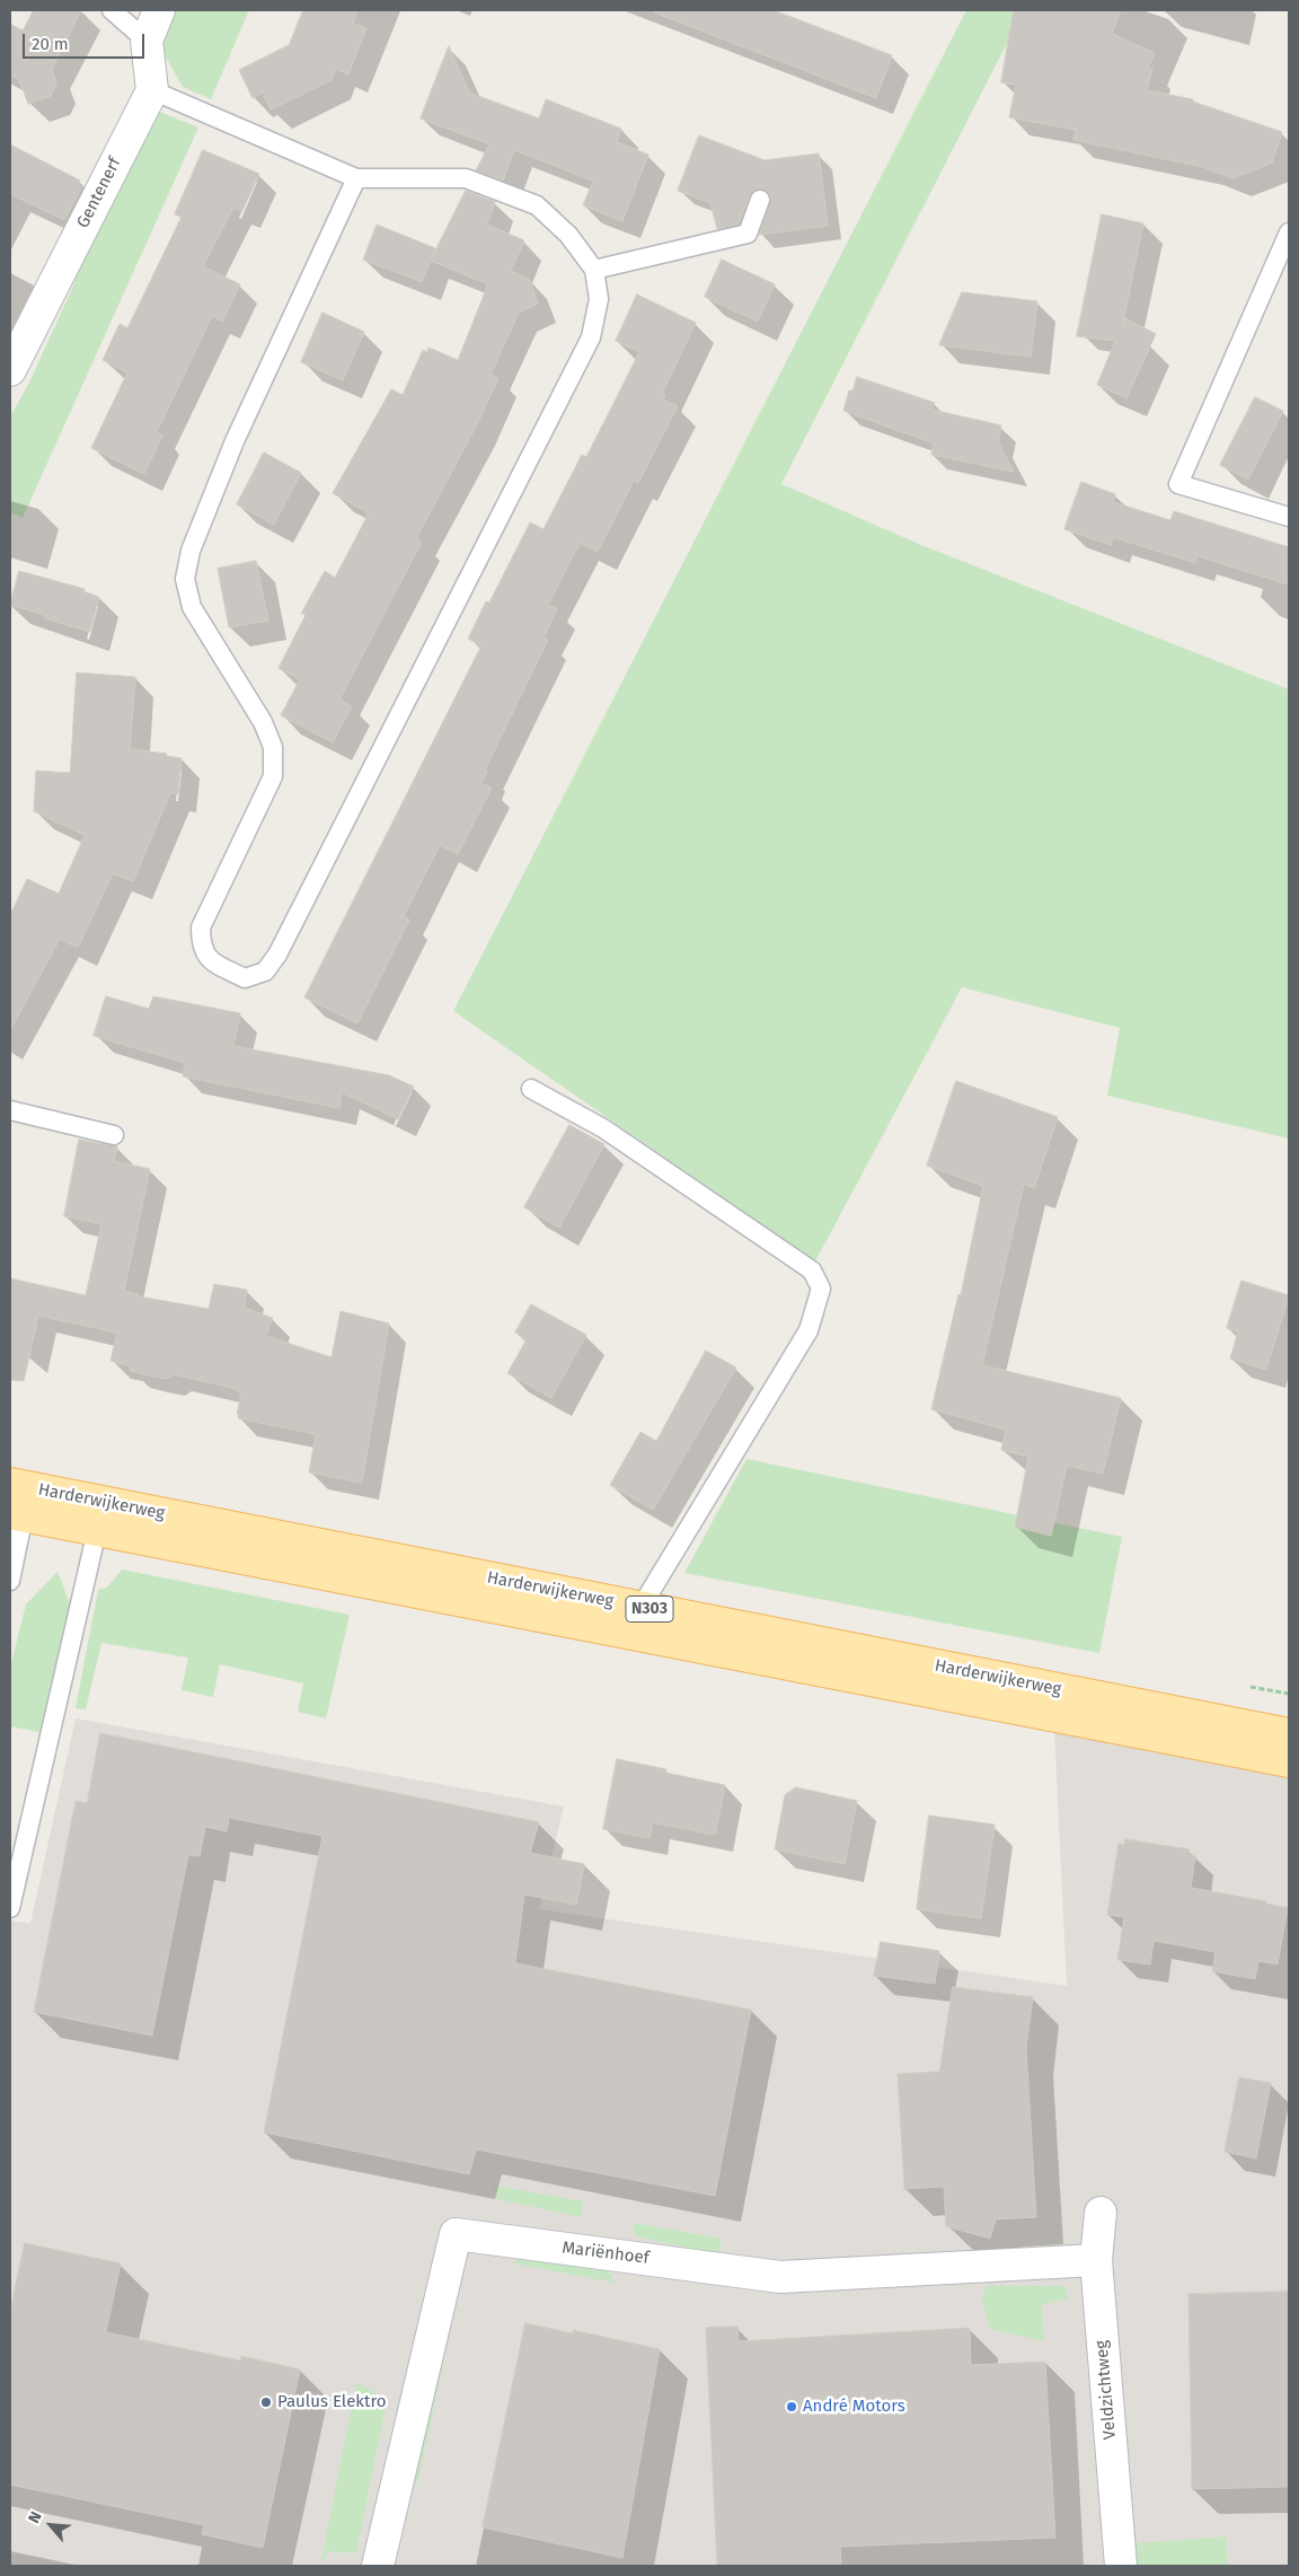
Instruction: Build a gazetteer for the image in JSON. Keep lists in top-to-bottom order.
{
  "streets": {
    "main road": ["Harderwijkerweg", "N303"],
    "street": ["Gentenerf", "Mariënhoef", "Veldzichtweg"]
  },
  "crossings": [
    ["Mariënhoef", "Veldzichtweg"]
  ],
  "places": ["Paulus Elektro", "André Motors"],
  "scale_bar": "20 m",
  "north": "top left"
}
